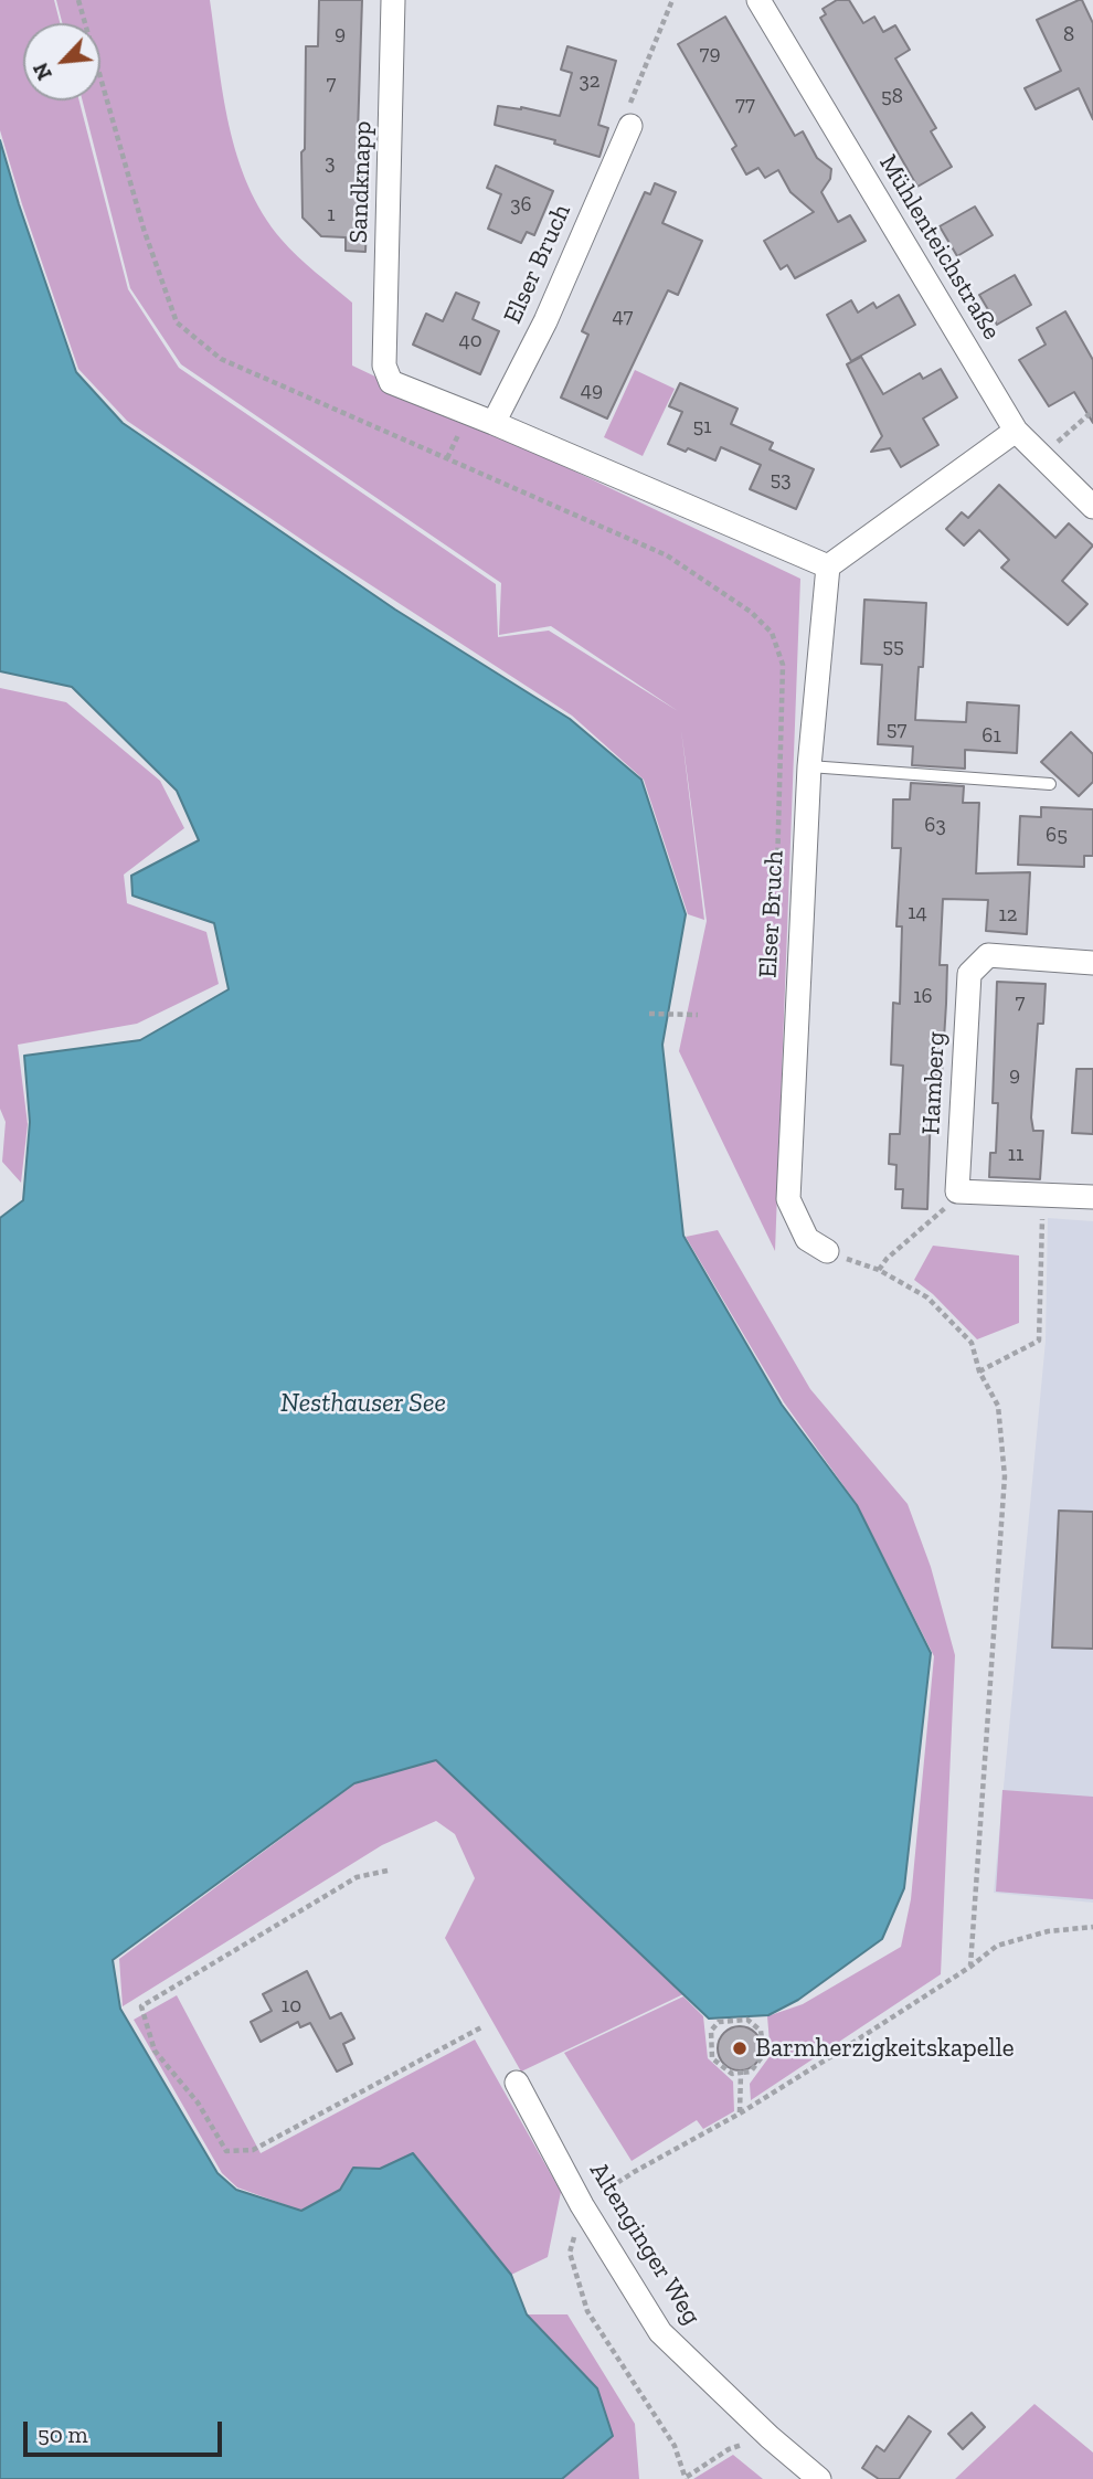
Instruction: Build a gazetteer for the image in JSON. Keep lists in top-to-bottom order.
{
  "streets": {
    "street": [
      "Sandknapp",
      "Mühlenteichstraße",
      "Elser Bruch",
      "Hamberg",
      "Altenginger Weg"
    ]
  },
  "crossings": [
    ["Sandknapp", "Elser Bruch"]
  ],
  "water": ["Nesthauser See"],
  "places": ["Barmherzigkeitskapelle"],
  "house_numbers": [
    "9",
    "8",
    "79",
    "32",
    "7",
    "58",
    "77",
    "3",
    "36",
    "1",
    "47",
    "40",
    "49",
    "51",
    "53",
    "55",
    "57",
    "61",
    "63",
    "65",
    "14",
    "12",
    "16",
    "7",
    "9",
    "11",
    "10"
  ],
  "scale_bar": "50 m",
  "north": "bottom left"
}
